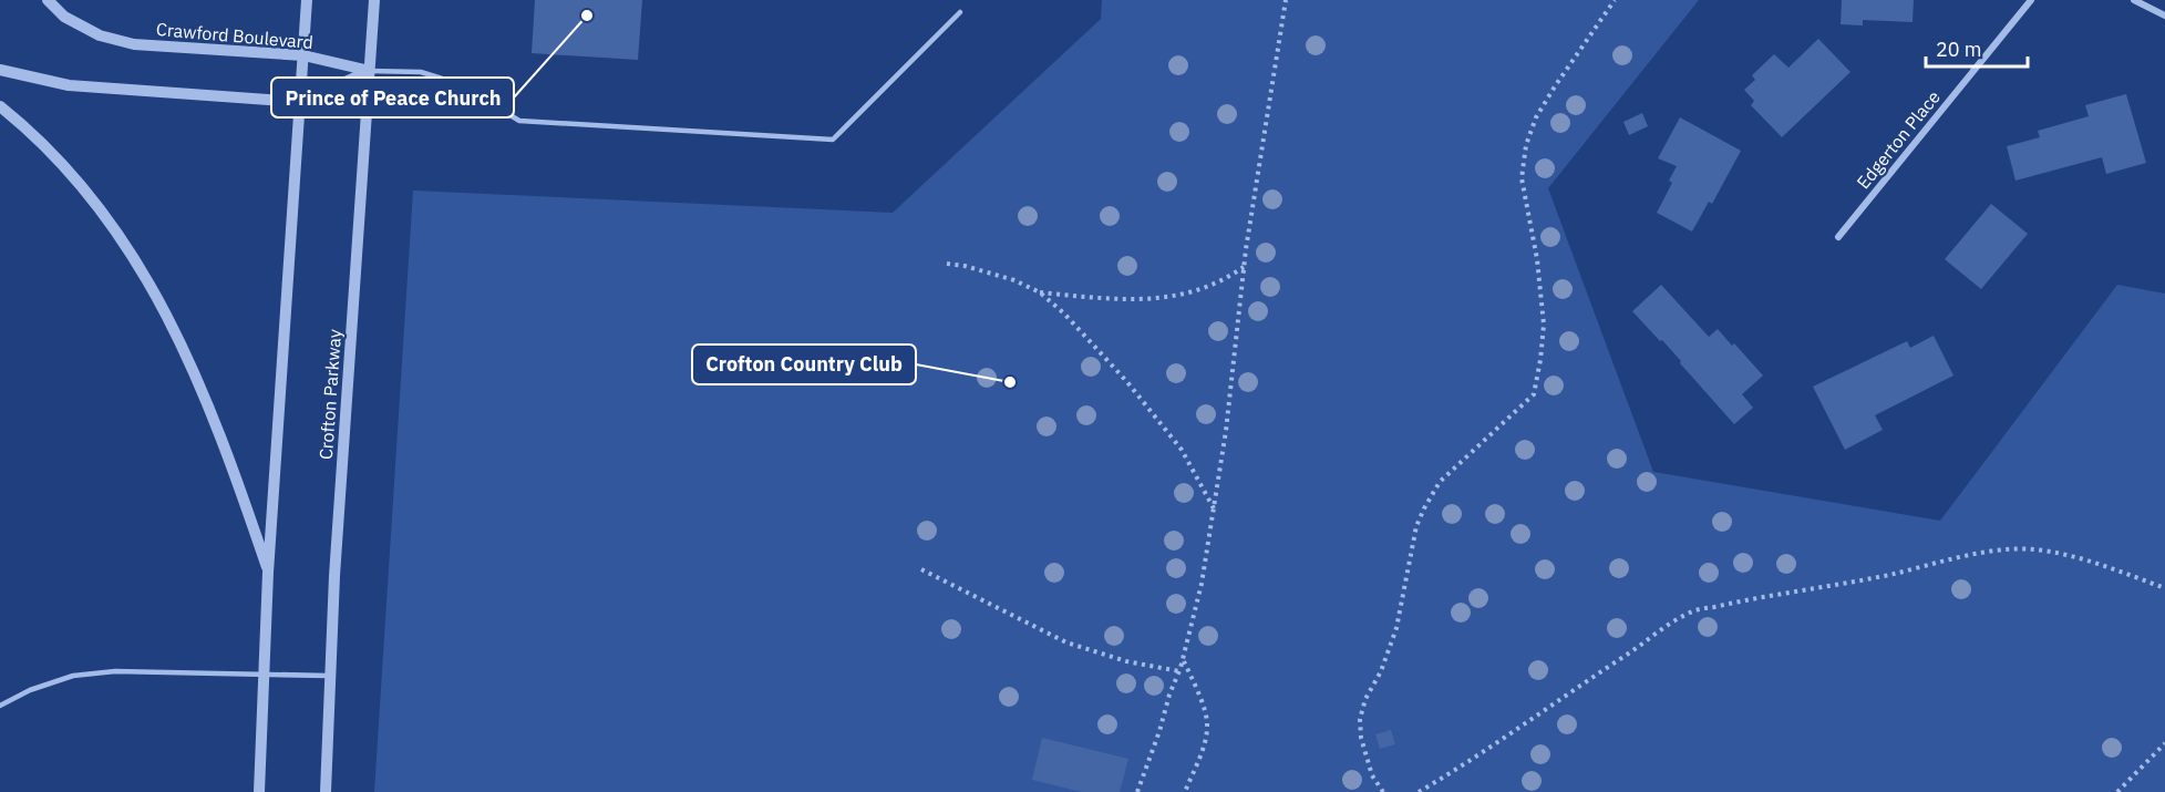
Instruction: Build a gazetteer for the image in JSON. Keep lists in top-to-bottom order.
{
  "streets": {
    "street": ["Crawford Boulevard", "Edgerton Place", "Crofton Parkway"]
  },
  "crossings": [
    ["Crawford Boulevard", "Crofton Parkway"]
  ],
  "places": ["Prince of Peace Church", "Crofton Country Club"],
  "scale_bar": "20 m"
}
